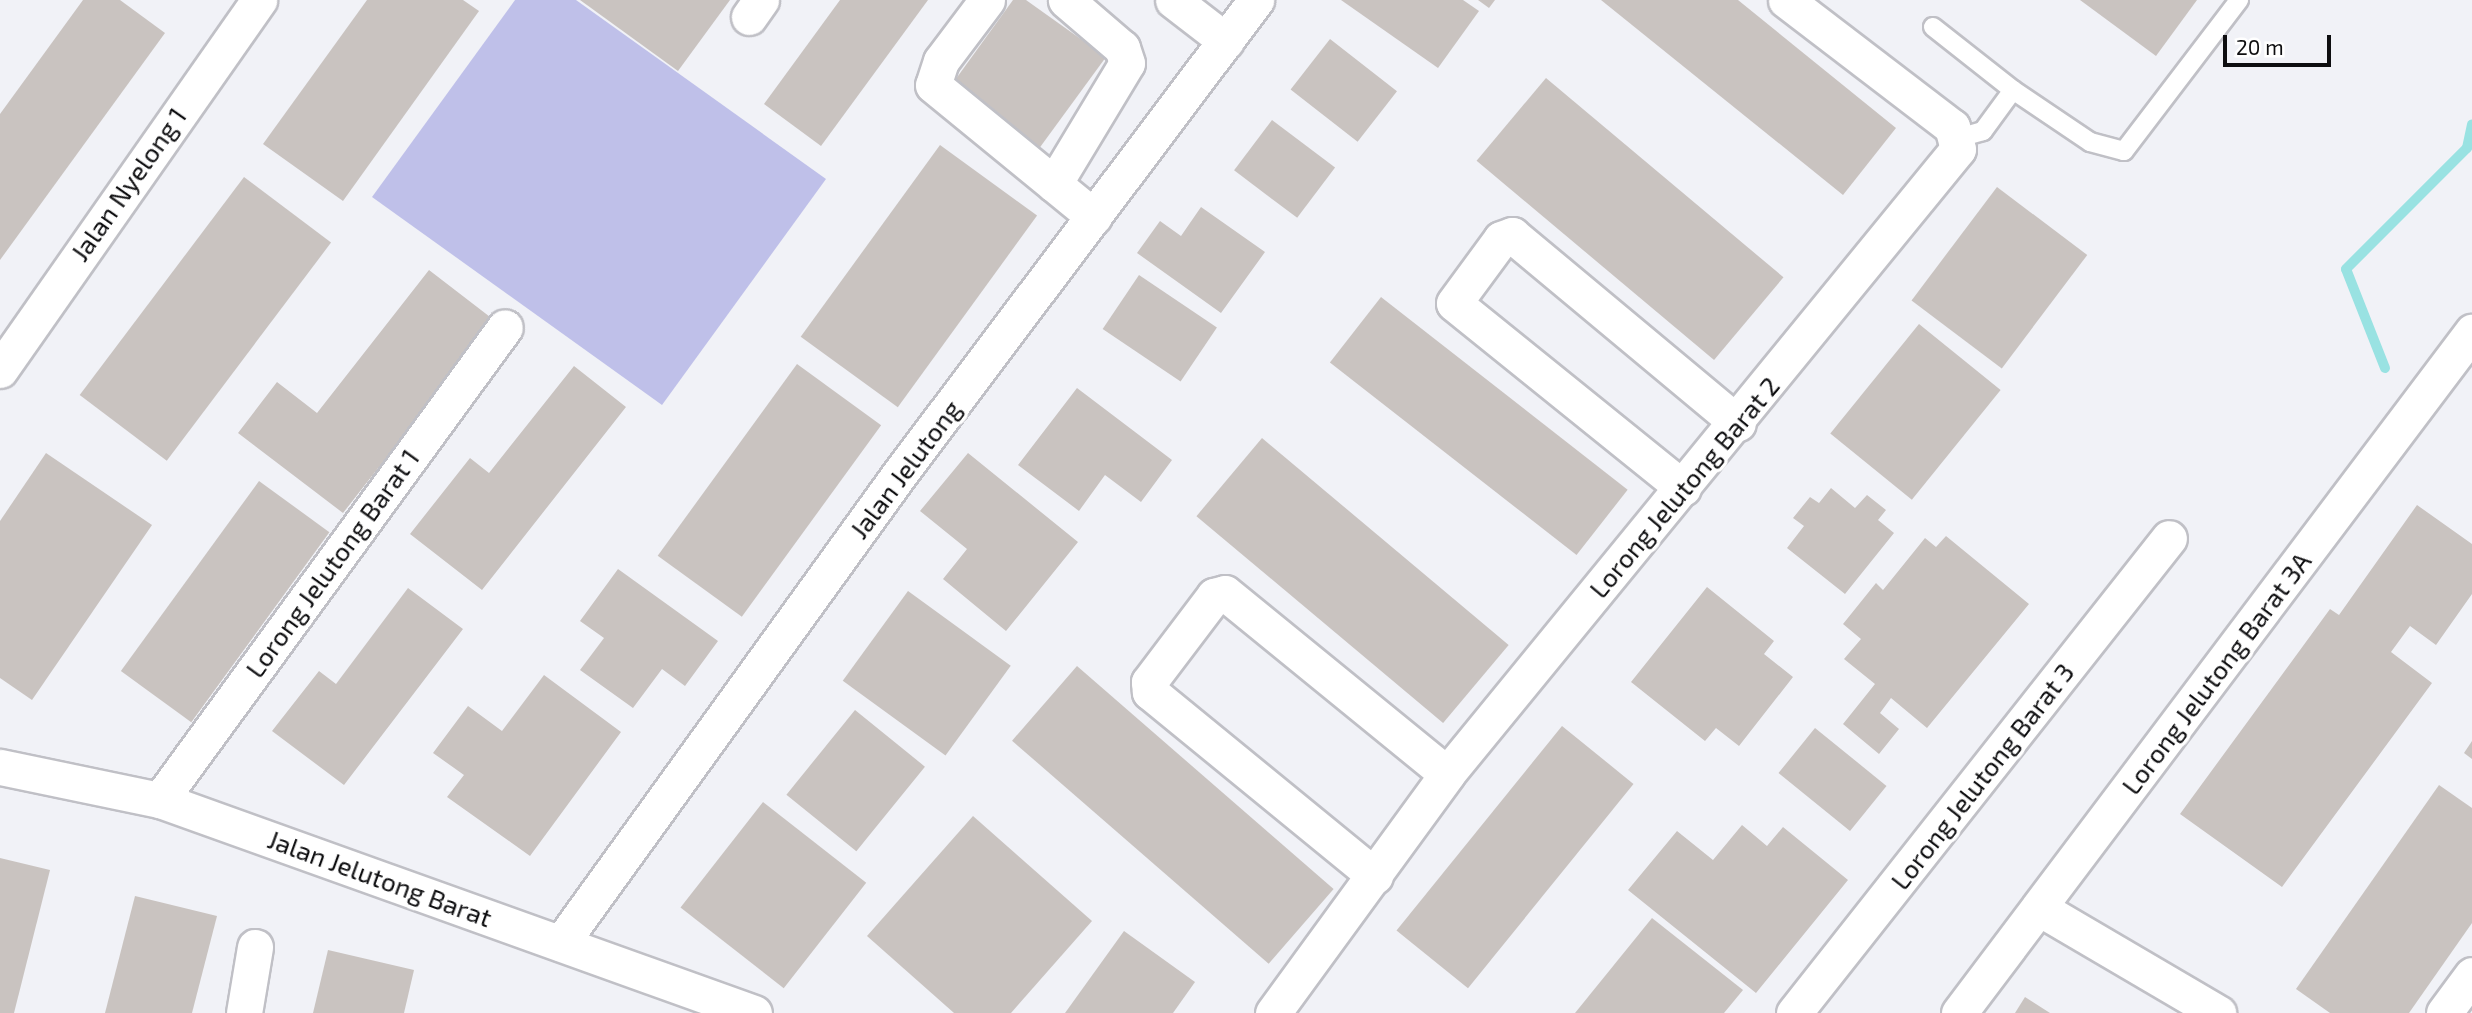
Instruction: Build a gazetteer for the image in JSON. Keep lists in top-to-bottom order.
{
  "streets": {
    "street": [
      "Jalan Nyelong 1",
      "Jalan Jelutong",
      "Lorong Jelutong Barat 2",
      "Lorong Jelutong Barat 1",
      "Lorong Jelutong Barat 3A",
      "Lorong Jelutong Barat 3",
      "Jalan Jelutong Barat"
    ]
  },
  "crossings": [
    ["Jalan Jelutong", "Jalan Jelutong Barat"],
    ["Lorong Jelutong Barat 1", "Jalan Jelutong Barat"]
  ],
  "scale_bar": "20 m"
}
